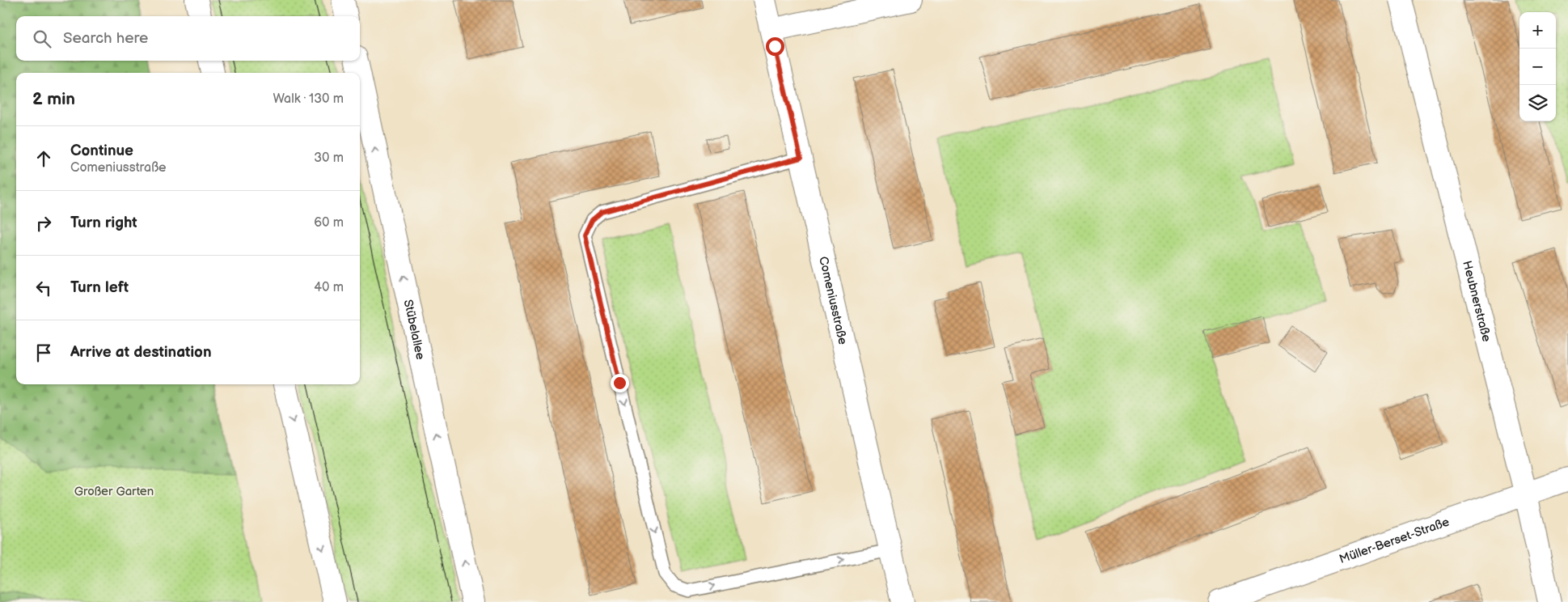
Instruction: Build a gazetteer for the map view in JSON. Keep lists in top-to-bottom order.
{
  "streets": {
    "street": [
      "Heubnerstraße",
      "Comeniusstraße",
      "Stübelallee",
      "Müller-Berset-Straße"
    ]
  },
  "crossings": [
    ["Heubnerstraße", "Müller-Berset-Straße"]
  ],
  "parks": ["Großer Garten"],
  "page": {
    "map_buttons": ["+", "−"],
    "search": "Search here",
    "heading": ["2 min", "Walk · 130 m"],
    "list": [
      ["Continue", "Comeniusstraße", "30 m"],
      ["Turn right", "60 m"],
      ["Turn left", "40 m"],
      "Arrive at destination"
    ]
  }
}
